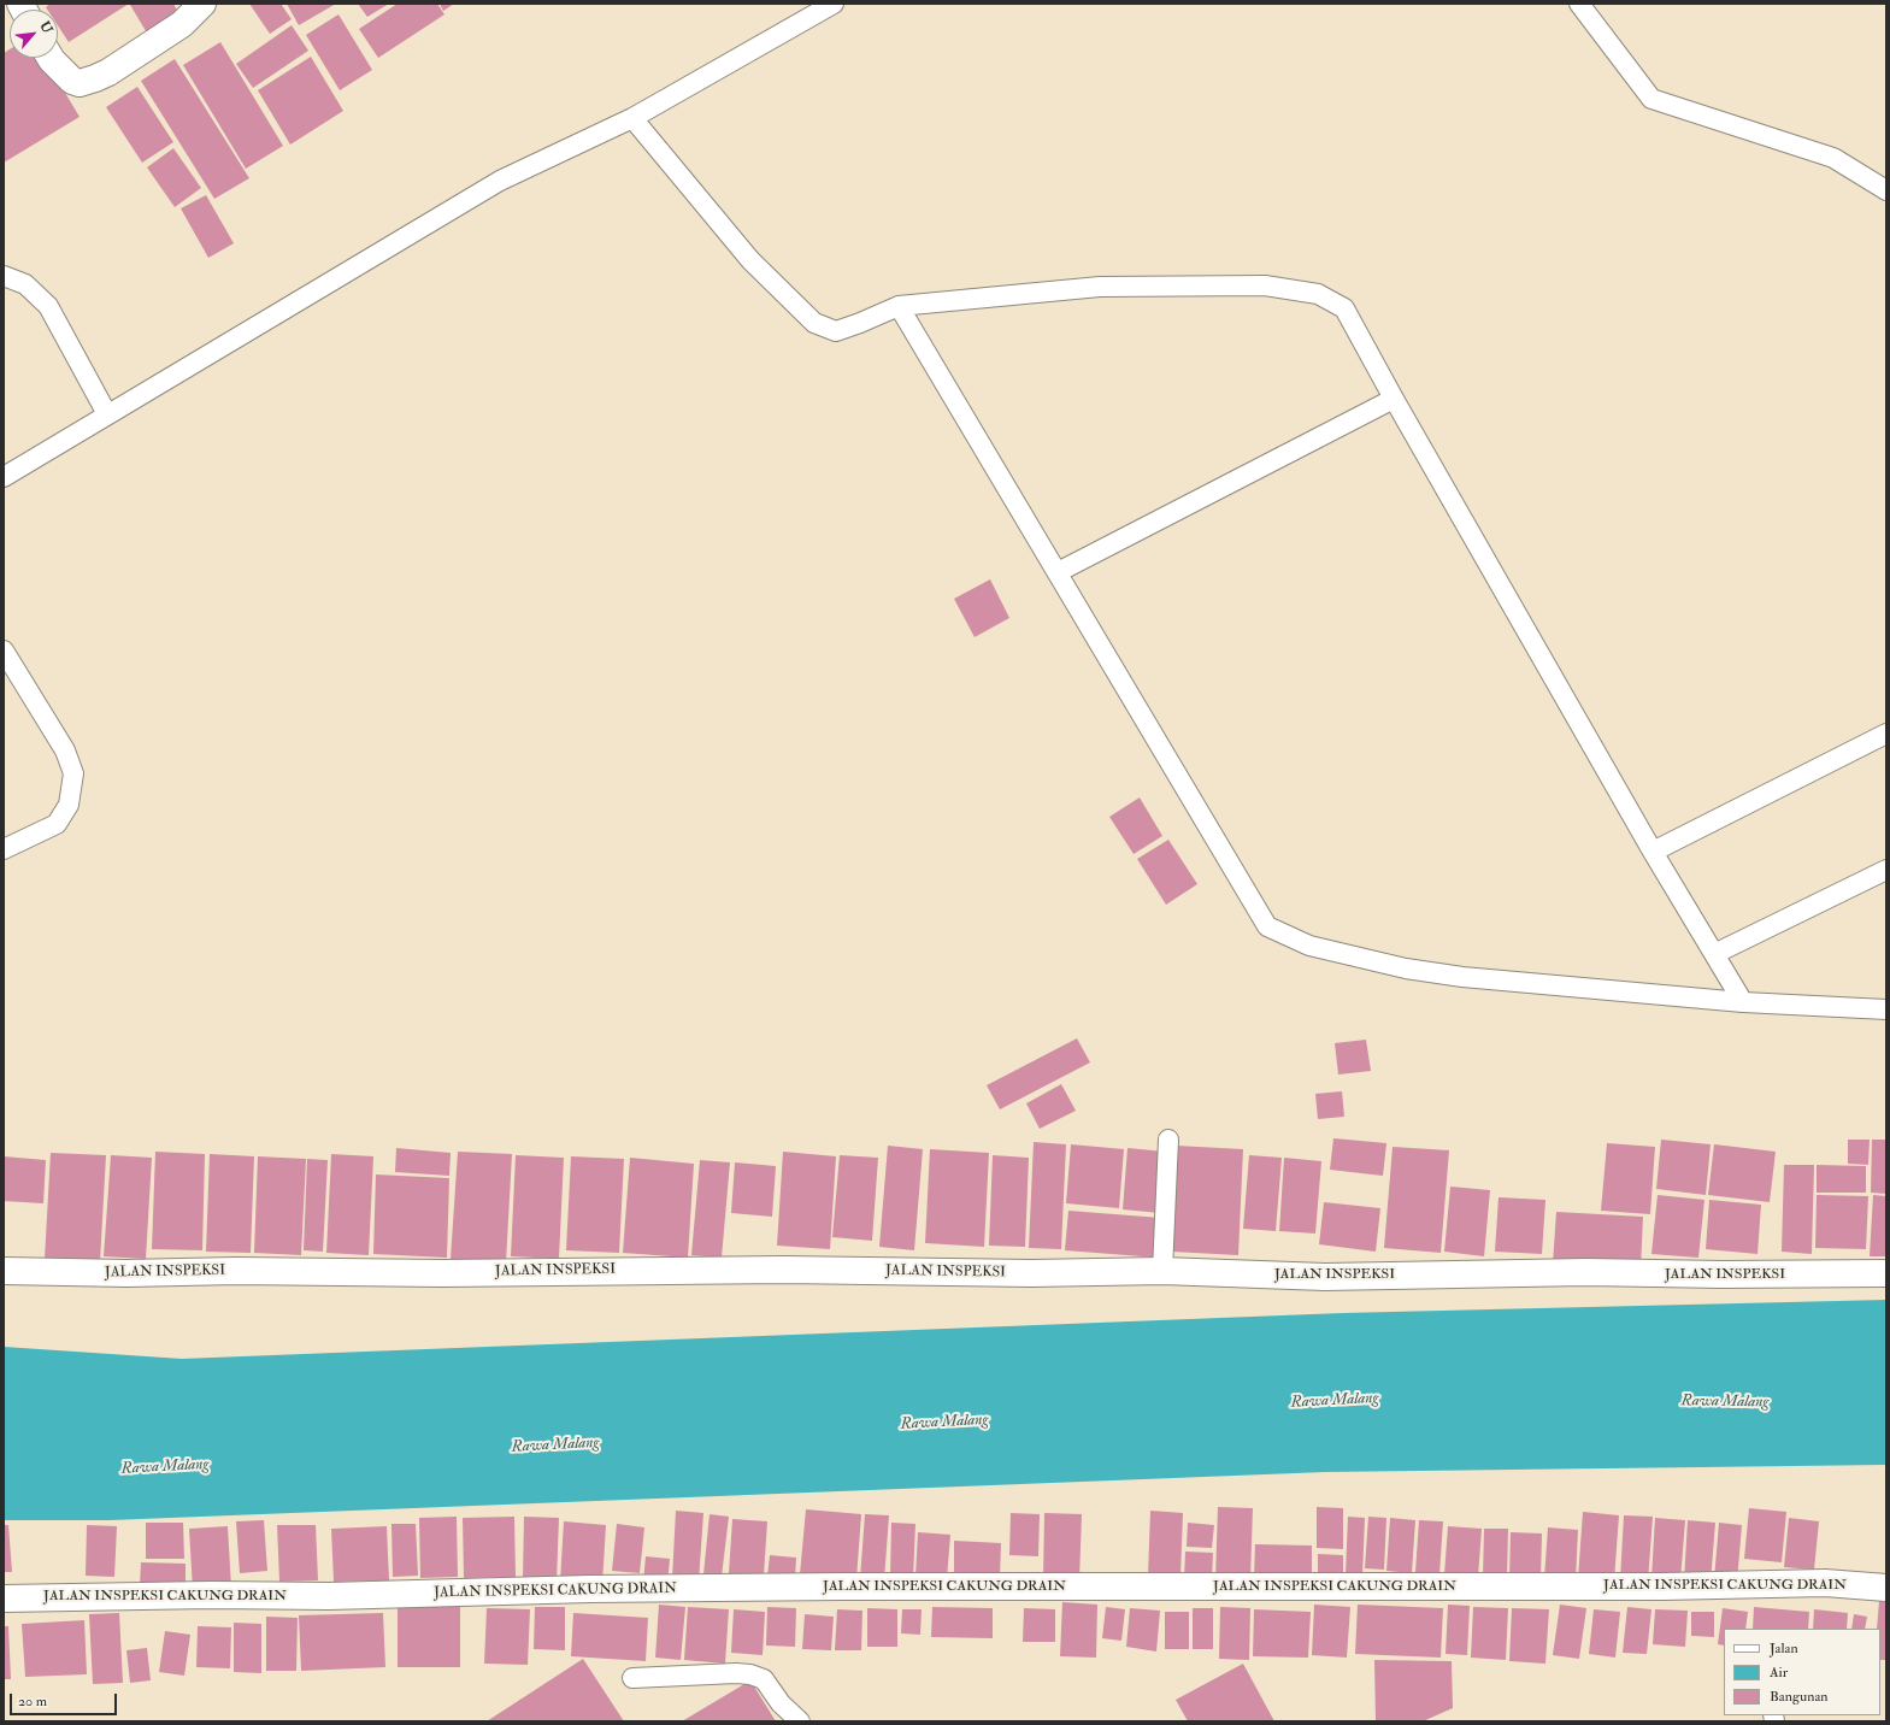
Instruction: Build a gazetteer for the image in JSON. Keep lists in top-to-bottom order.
{
  "streets": {
    "street": ["JALAN INSPEKSI", "JALAN INSPEKSI CAKUNG DRAIN"]
  },
  "water": ["Rawa Malang"],
  "legend": ["Jalan", "Air", "Bangunan"],
  "scale_bar": "20 m",
  "north": "top right"
}
